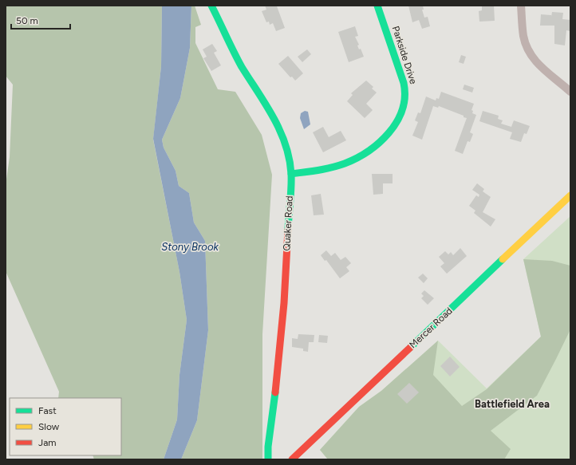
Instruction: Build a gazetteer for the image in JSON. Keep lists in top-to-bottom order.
{
  "streets": {
    "street": ["Parkside Drive", "Quaker Road", "Mercer Road"]
  },
  "crossings": [
    ["Parkside Drive", "Quaker Road"]
  ],
  "districts": ["Battlefield Area"],
  "water": ["Stony Brook"],
  "legend": ["Fast", "Slow", "Jam"],
  "scale_bar": "50 m"
}
